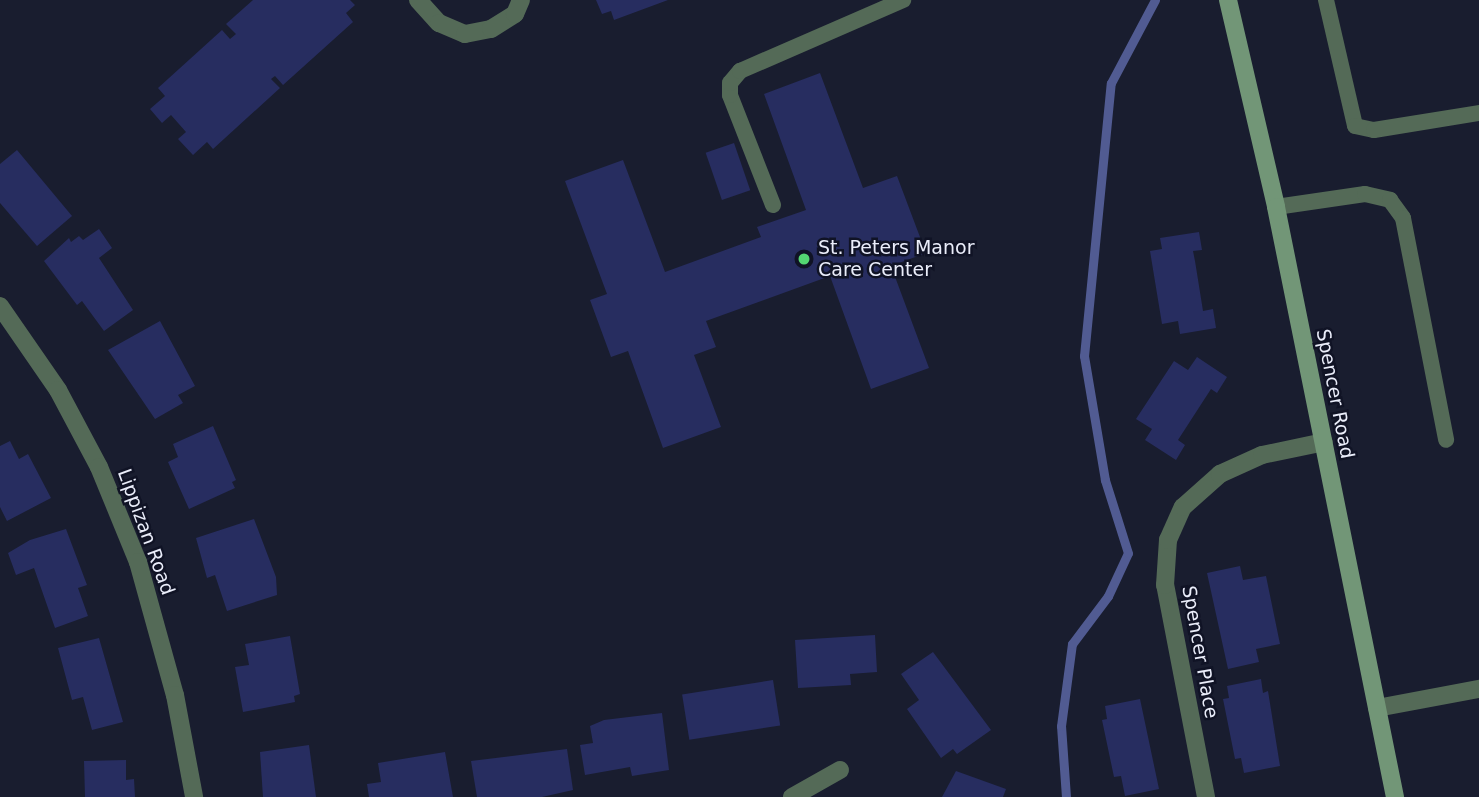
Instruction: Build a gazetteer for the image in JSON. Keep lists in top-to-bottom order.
{
  "streets": {
    "main road": ["Spencer Road"],
    "street": ["Lippizan Road", "Spencer Place"]
  },
  "crossings": [
    ["Spencer Road", "Spencer Place"]
  ],
  "places": ["St. Peters Manor Care Center"]
}
